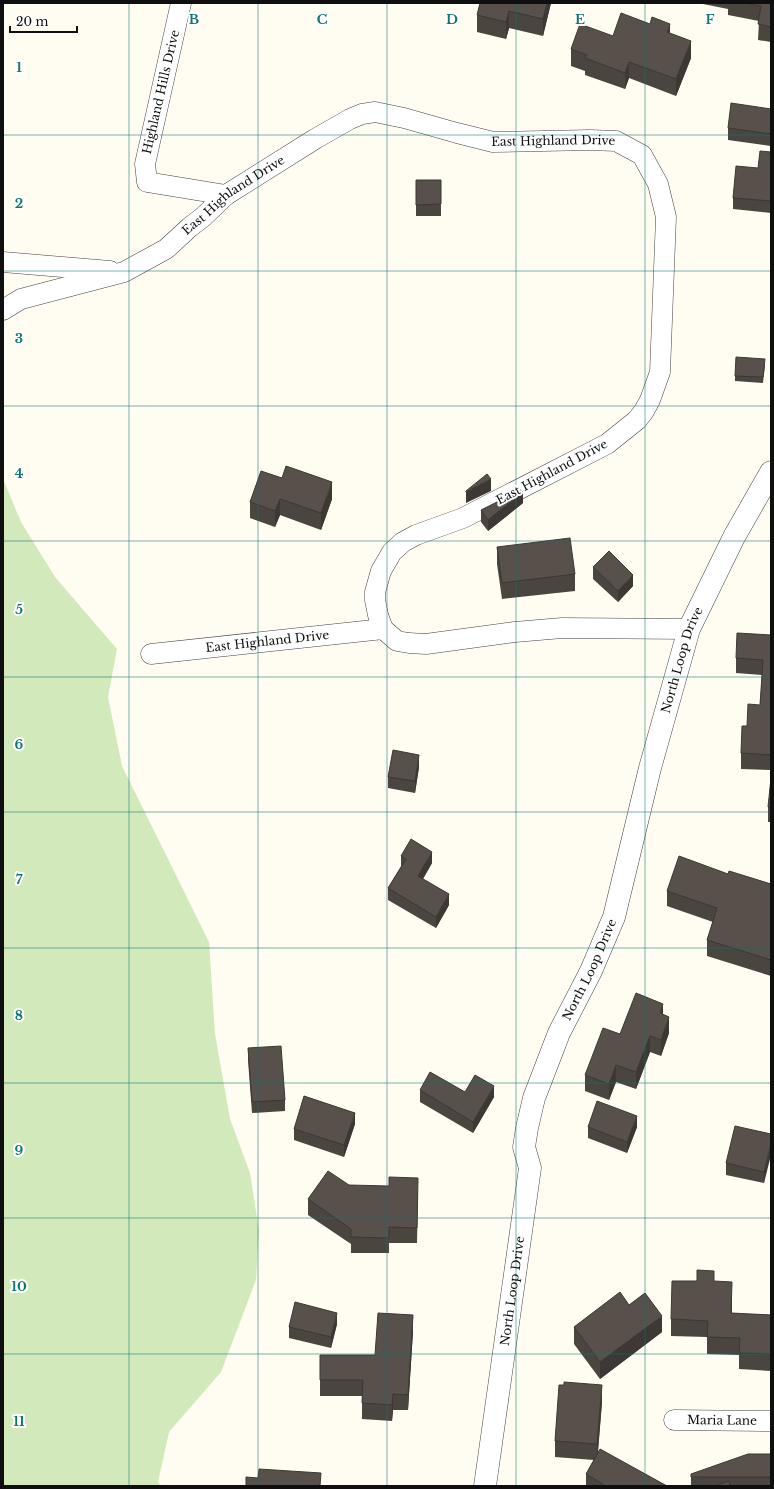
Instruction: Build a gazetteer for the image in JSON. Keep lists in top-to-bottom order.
{
  "streets": {
    "street": [
      "Highland Hills Drive",
      "East Highland Drive",
      "North Loop Drive",
      "Maria Lane"
    ]
  },
  "crossings": [
    ["Highland Hills Drive", "East Highland Drive"]
  ],
  "scale_bar": "20 m",
  "grid": {
    "columns": [
      "B",
      "C",
      "D",
      "E",
      "F"
    ],
    "rows": [
      "1",
      "2",
      "3",
      "4",
      "5",
      "6",
      "7",
      "8",
      "9",
      "10",
      "11"
    ]
  }
}
